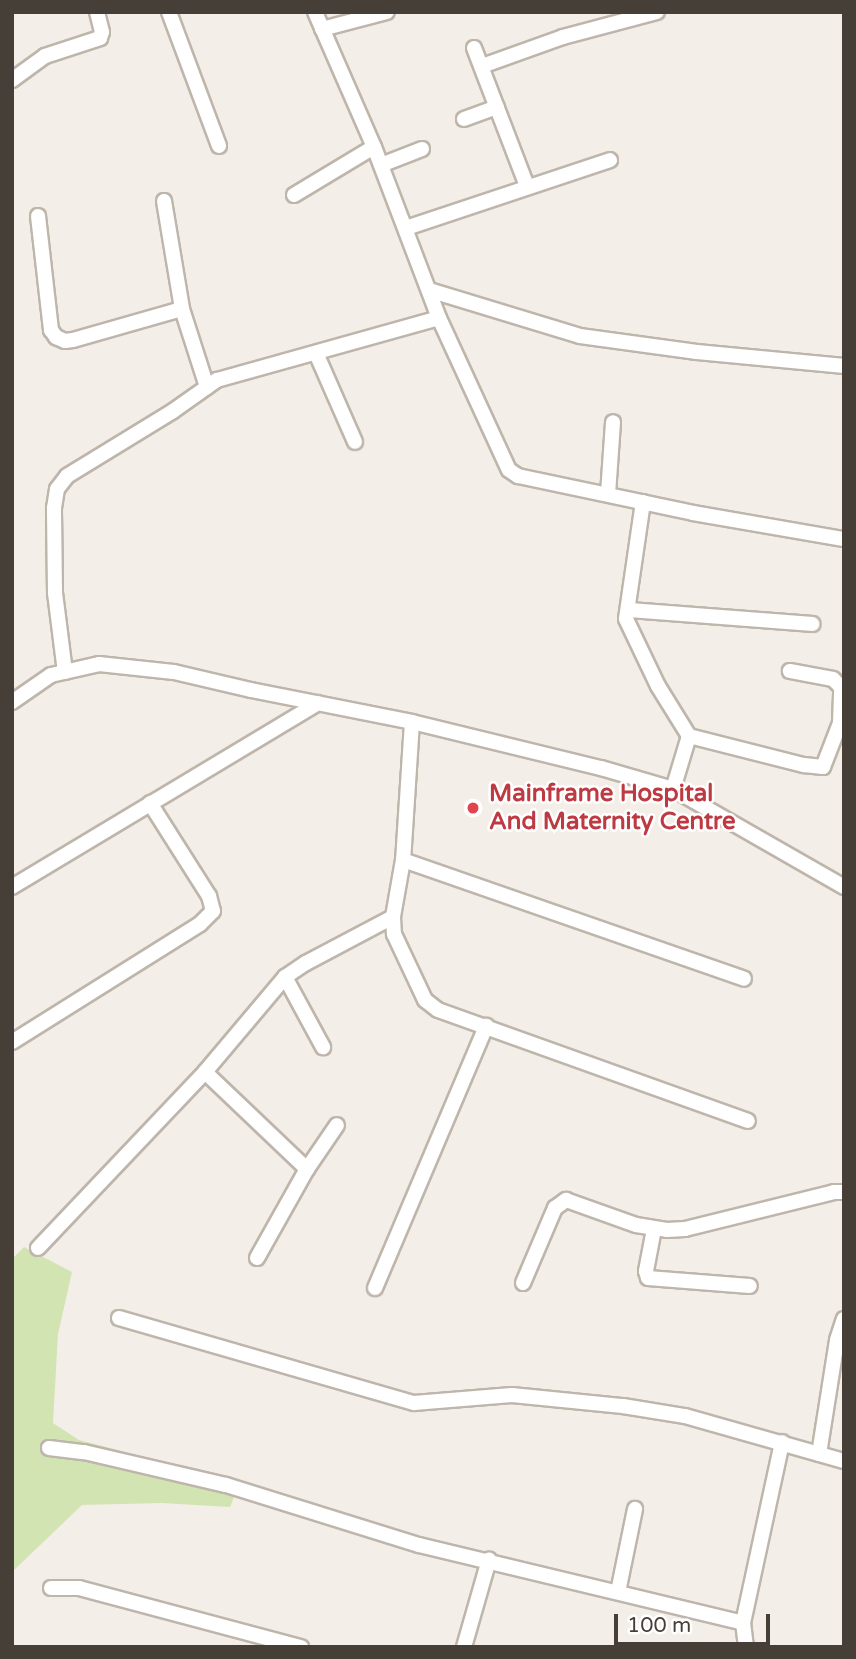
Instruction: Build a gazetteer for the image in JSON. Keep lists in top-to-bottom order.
{
  "places": ["Mainframe Hospital And Maternity Centre"],
  "scale_bar": "100 m"
}
